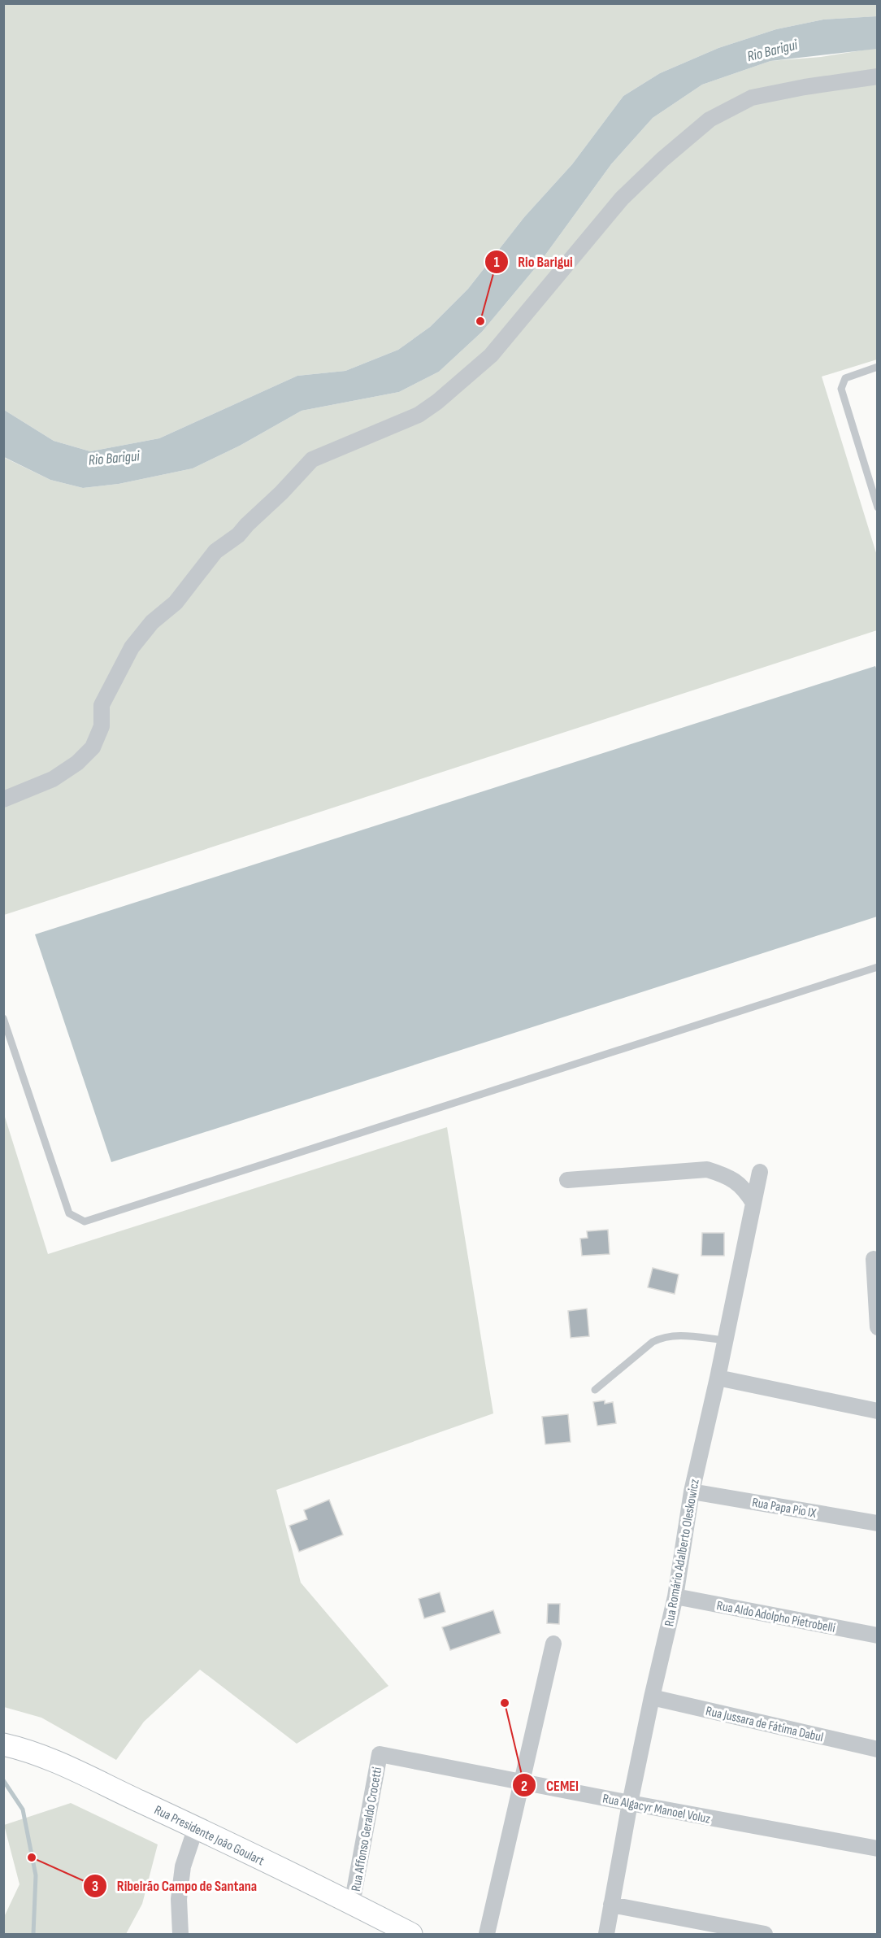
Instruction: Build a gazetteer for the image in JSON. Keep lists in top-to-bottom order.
{
  "streets": {
    "main road": ["Rua Presidente João Goulart"],
    "street": [
      "Rua Papa Pio IX",
      "Rua Romário Adalberto Oleskowicz",
      "Rua Aldo Adolpho Pietrobelli",
      "Rua Jussara de Fátima Dabul",
      "Rua Algacyr Manoel Voluz",
      "Rua Affonso Geraldo Crocetti"
    ]
  },
  "crossings": [
    ["Rua Papa Pio IX", "Rua Romário Adalberto Oleskowicz"],
    ["Rua Romário Adalberto Oleskowicz", "Rua Aldo Adolpho Pietrobelli"],
    ["Rua Romário Adalberto Oleskowicz", "Rua Jussara de Fátima Dabul"],
    ["Rua Romário Adalberto Oleskowicz", "Rua Algacyr Manoel Voluz"],
    ["Rua Algacyr Manoel Voluz", "Rua Affonso Geraldo Crocetti"],
    ["Rua Affonso Geraldo Crocetti", "Rua Presidente João Goulart"]
  ],
  "water": ["Rio Barigui"],
  "places": ["Rio Barigui", "CEMEI", "Ribeirão Campo de Santana"]
}
